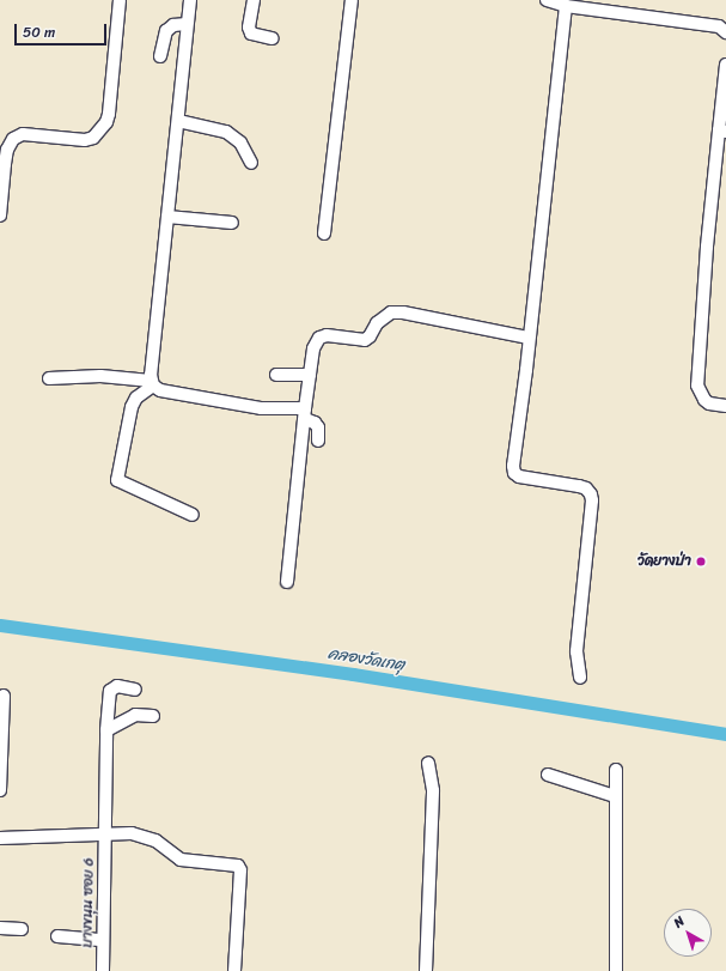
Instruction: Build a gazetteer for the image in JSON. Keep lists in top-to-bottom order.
{
  "streets": {
    "street": ["บางขนุน ซอย 6"]
  },
  "water": ["คลองวัดเกตุ"],
  "places": ["วัดยางป่า"],
  "scale_bar": "50 m",
  "north": "top left"
}
